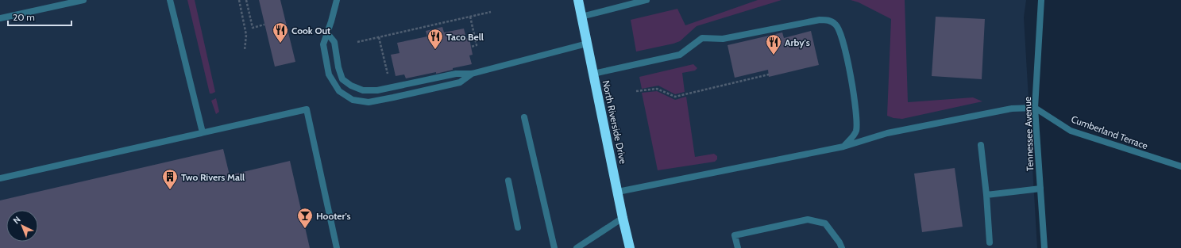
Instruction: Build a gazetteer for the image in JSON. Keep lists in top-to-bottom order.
{
  "streets": {
    "highway": ["North Riverside Drive"],
    "street": ["Cumberland Terrace", "Tennessee Avenue"]
  },
  "crossings": [
    ["Cumberland Terrace", "Tennessee Avenue"]
  ],
  "places": {
    "restaurant": ["Cook Out", "Taco Bell", "Arby's"],
    "building": ["Two Rivers Mall"],
    "bar": ["Hooter's"]
  },
  "scale_bar": "20 m",
  "north": "top left"
}
